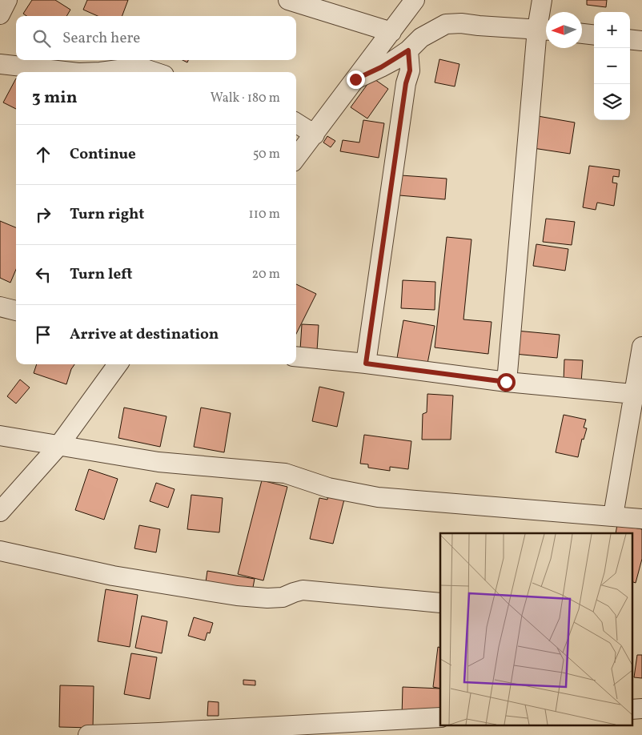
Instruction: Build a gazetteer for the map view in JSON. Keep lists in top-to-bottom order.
{
  "north": "left",
  "page": {
    "map_buttons": ["+", "−"],
    "search": "Search here",
    "heading": ["3 min", "Walk · 180 m"],
    "list": [
      ["Continue", "50 m"],
      ["Turn right", "110 m"],
      ["Turn left", "20 m"],
      "Arrive at destination"
    ]
  }
}
